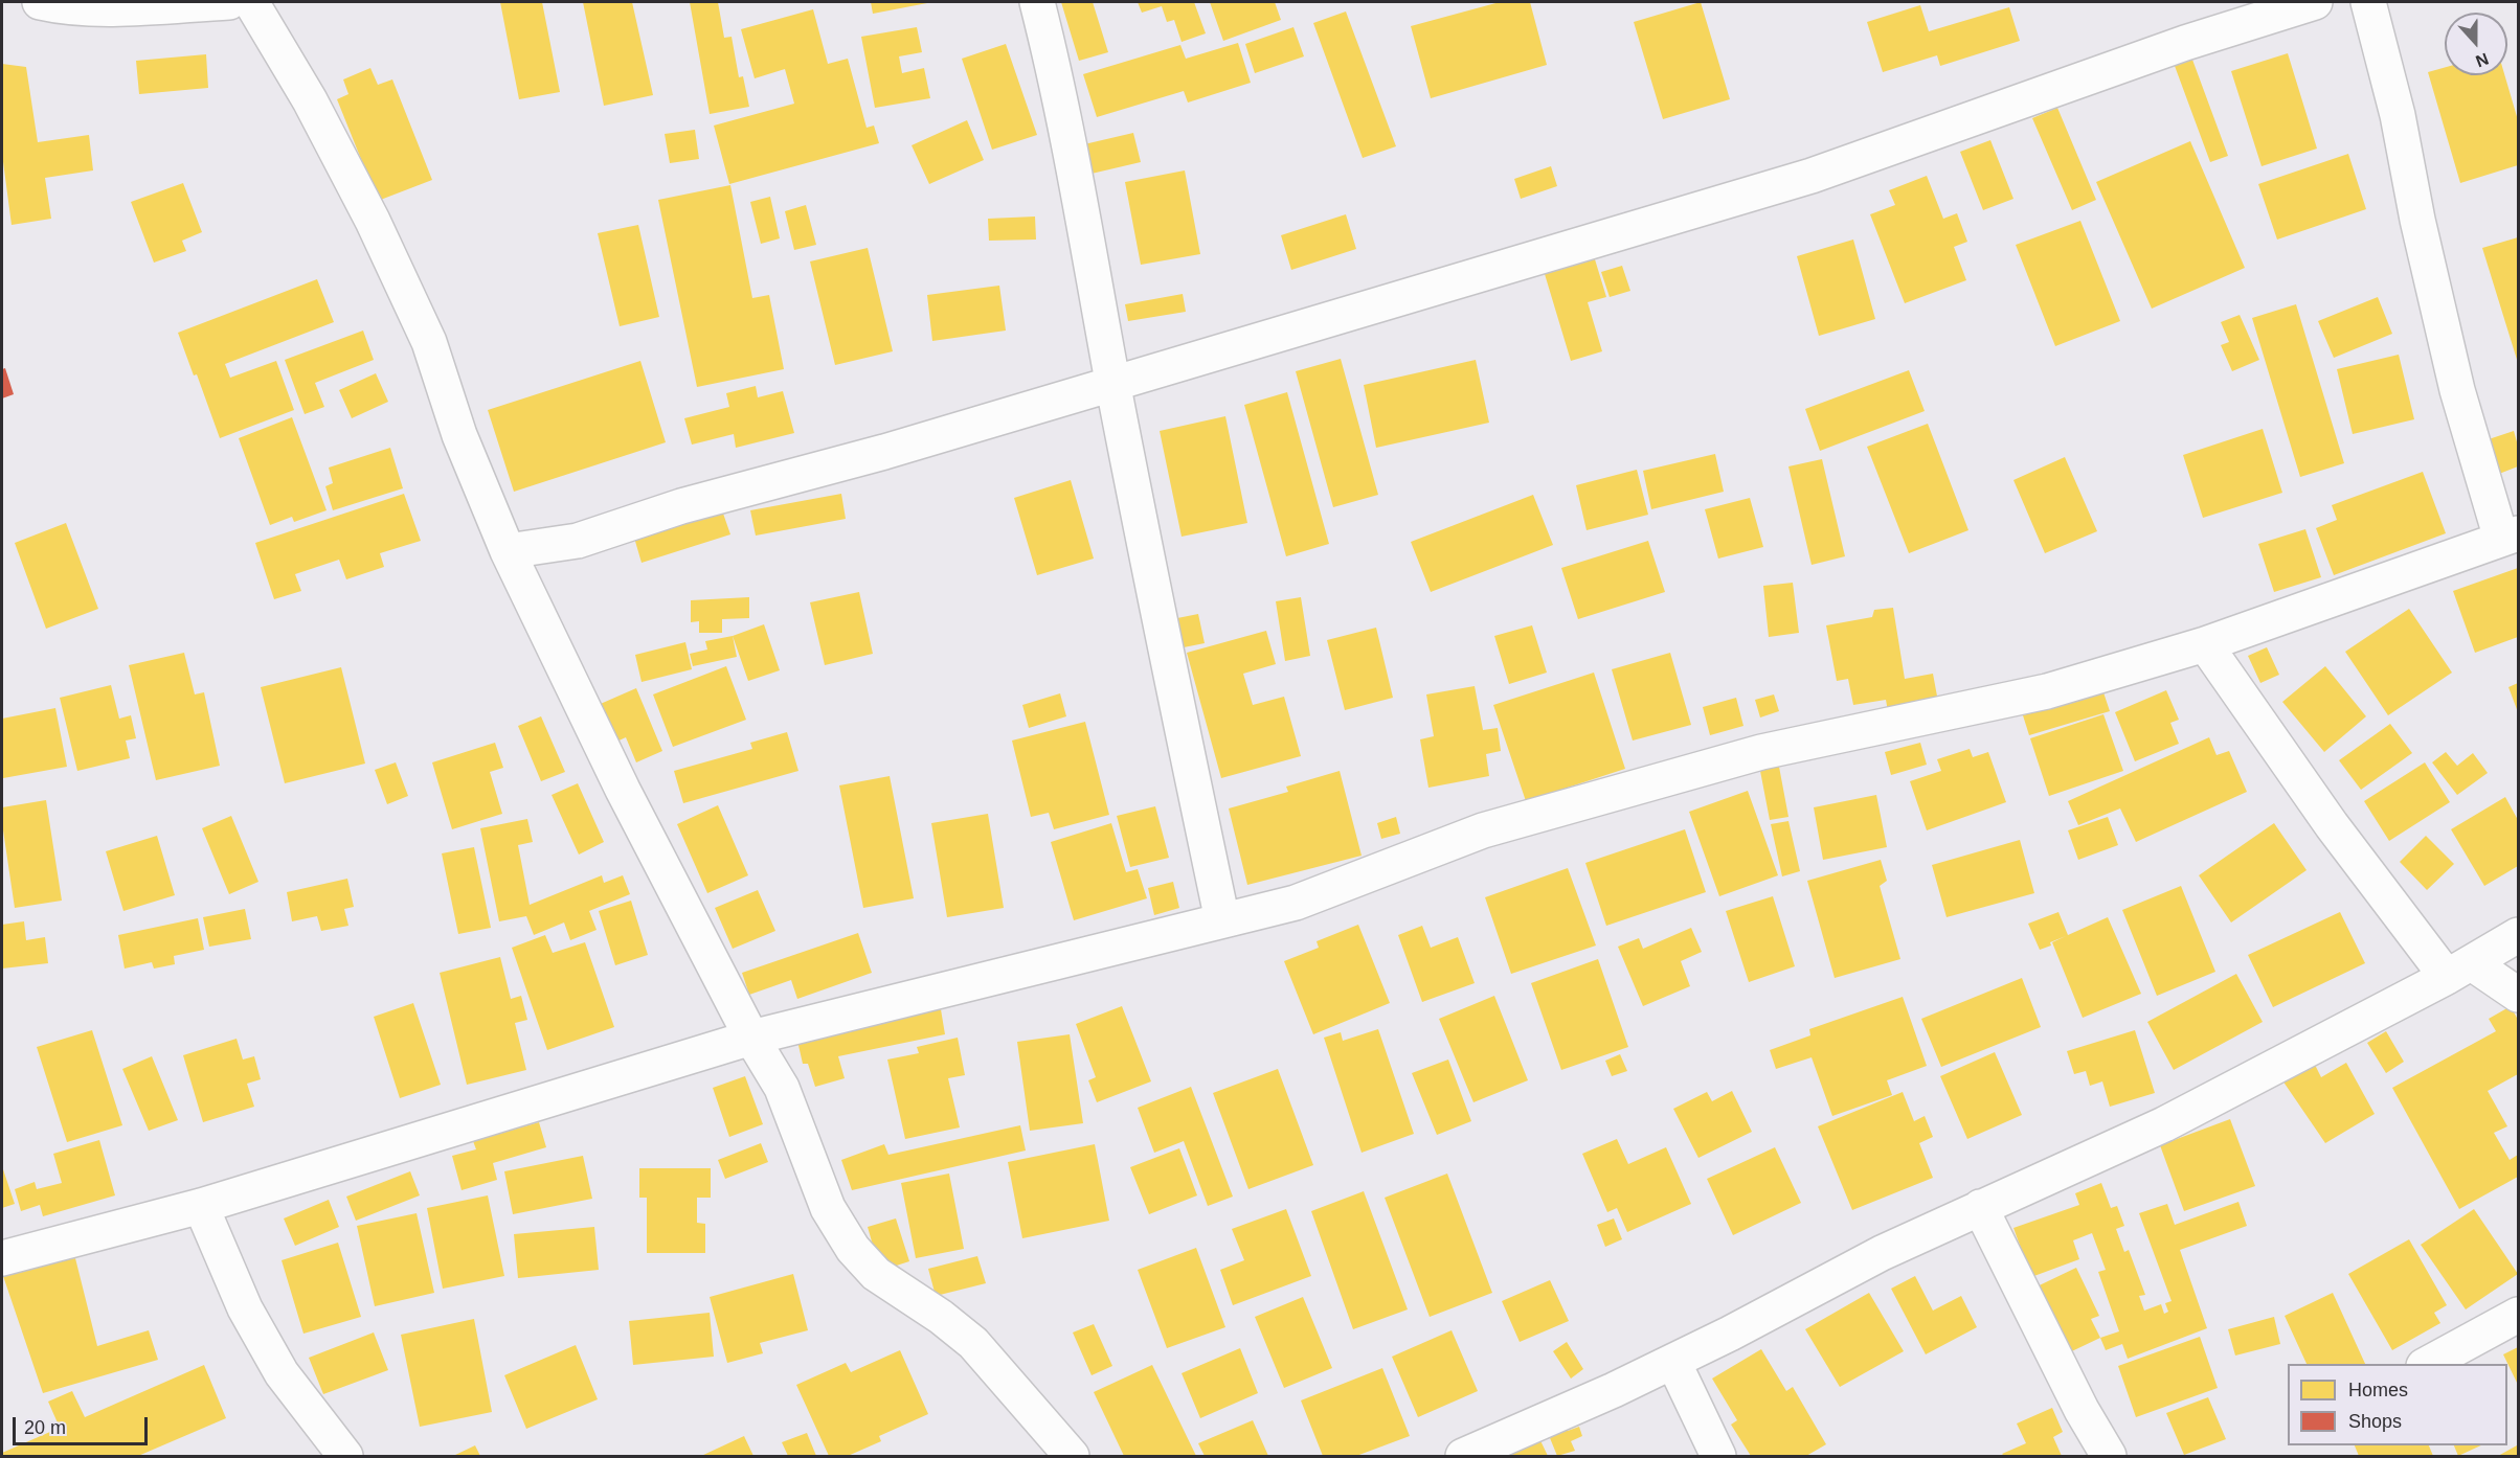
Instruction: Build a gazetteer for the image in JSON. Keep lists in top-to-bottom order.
{
  "legend": ["Homes", "Shops"],
  "scale_bar": "20 m",
  "north": "bottom"
}
